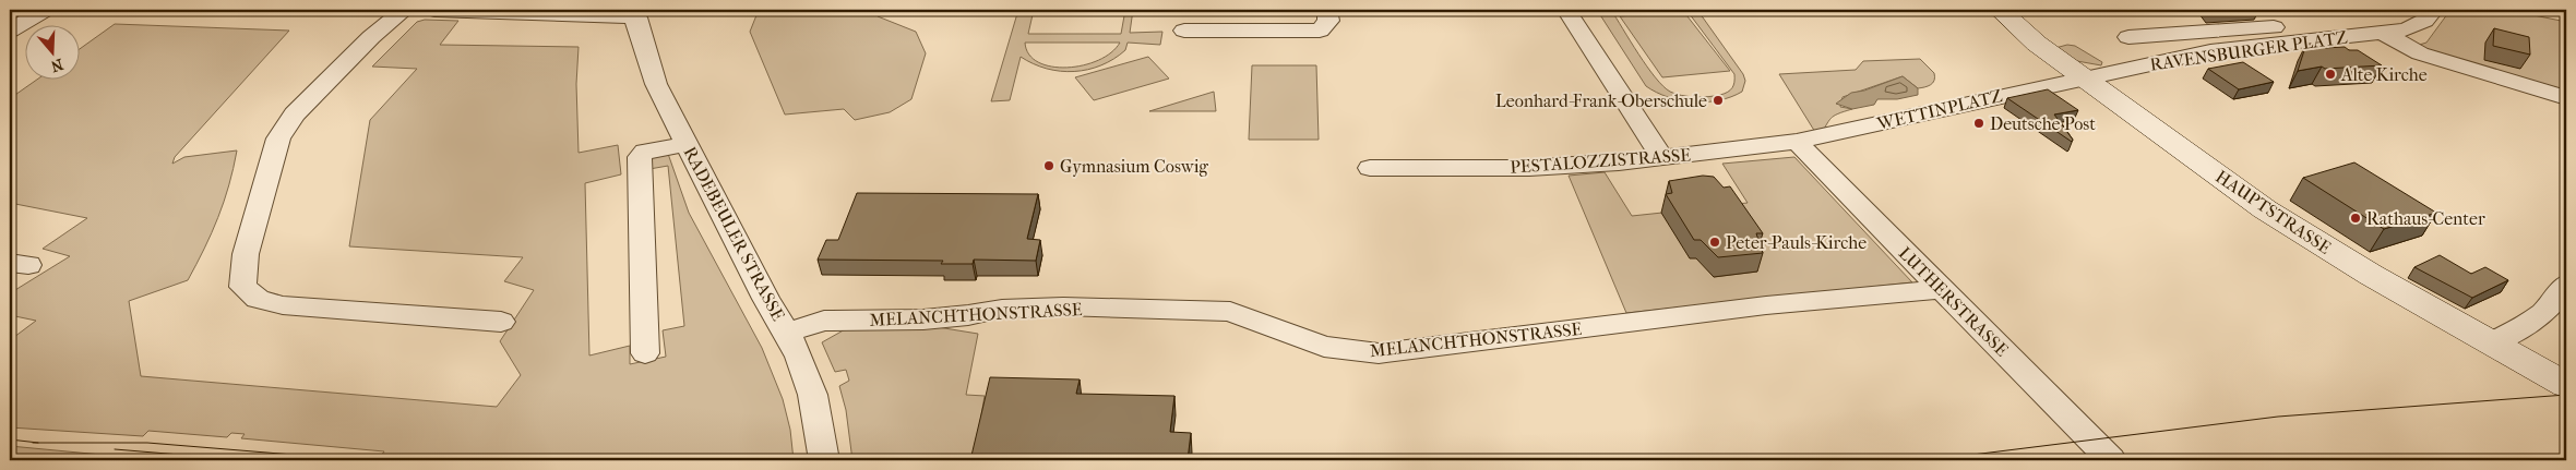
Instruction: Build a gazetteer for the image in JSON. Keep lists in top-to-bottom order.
{
  "streets": {
    "main road": ["HAUPTSTRASSE"],
    "street": [
      "RAVENSBURGER PLATZ",
      "WETTINPLATZ",
      "PESTALOZZISTRASSE",
      "RADEBEULER STRASSE",
      "LUTHERSTRASSE",
      "MELANCHTHONSTRASSE"
    ]
  },
  "crossings": [
    ["RAVENSBURGER PLATZ", "WETTINPLATZ"],
    ["RAVENSBURGER PLATZ", "HAUPTSTRASSE"],
    ["WETTINPLATZ", "PESTALOZZISTRASSE"],
    ["WETTINPLATZ", "HAUPTSTRASSE"],
    ["WETTINPLATZ", "LUTHERSTRASSE"],
    ["PESTALOZZISTRASSE", "LUTHERSTRASSE"],
    ["RADEBEULER STRASSE", "MELANCHTHONSTRASSE"],
    ["LUTHERSTRASSE", "MELANCHTHONSTRASSE"]
  ],
  "places": [
    "Alte Kirche",
    "Leonhard-Frank-Oberschule",
    "Deutsche Post",
    "Gymnasium Coswig",
    "Rathaus-Center",
    "Peter-Pauls-Kirche"
  ],
  "north": "bottom"
}
